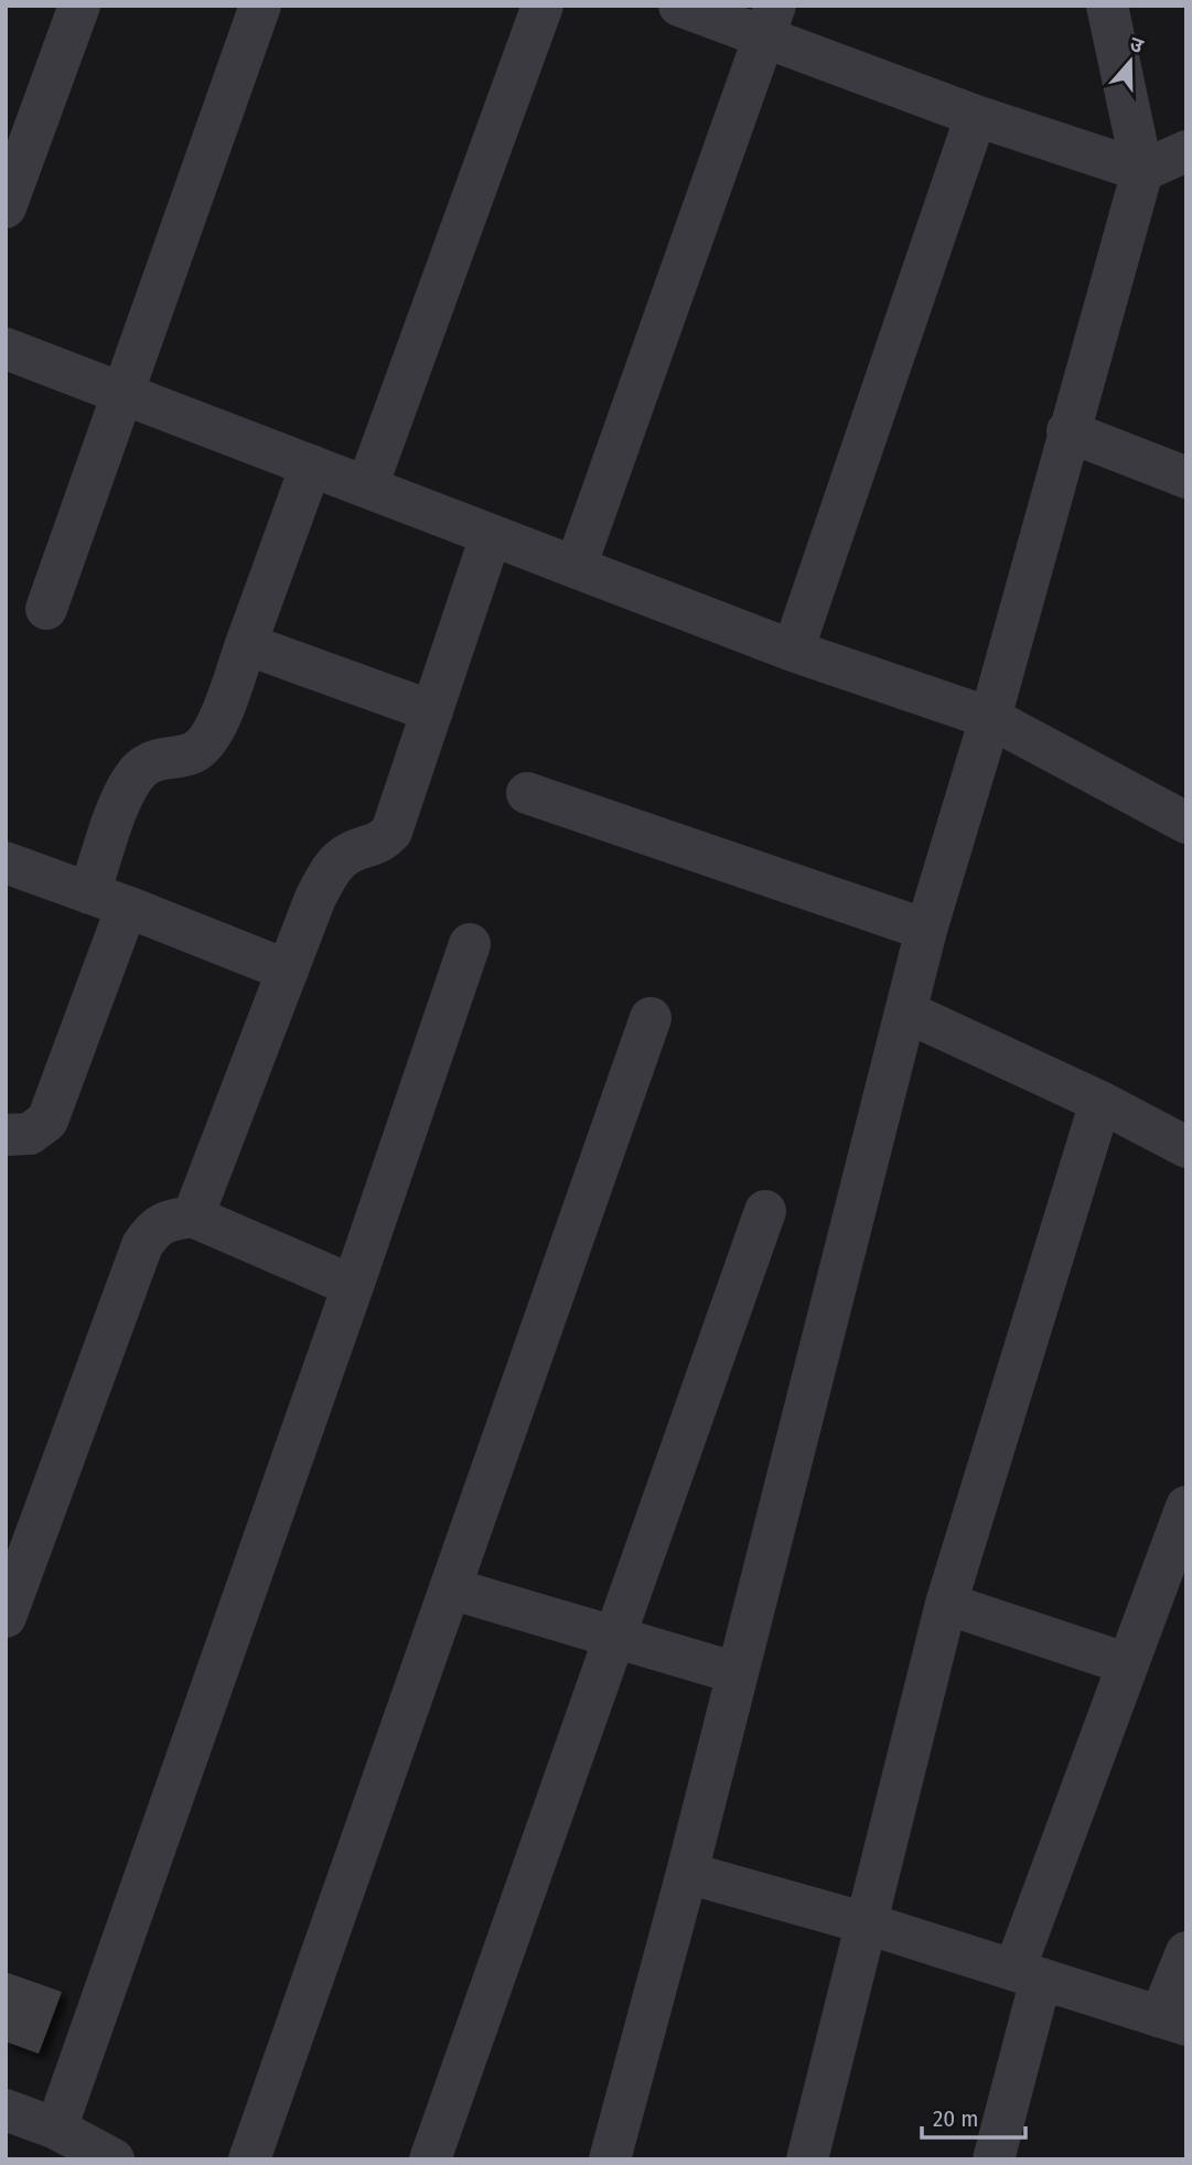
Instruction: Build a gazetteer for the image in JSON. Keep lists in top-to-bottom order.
{
  "scale_bar": "20 m",
  "north": "top"
}
